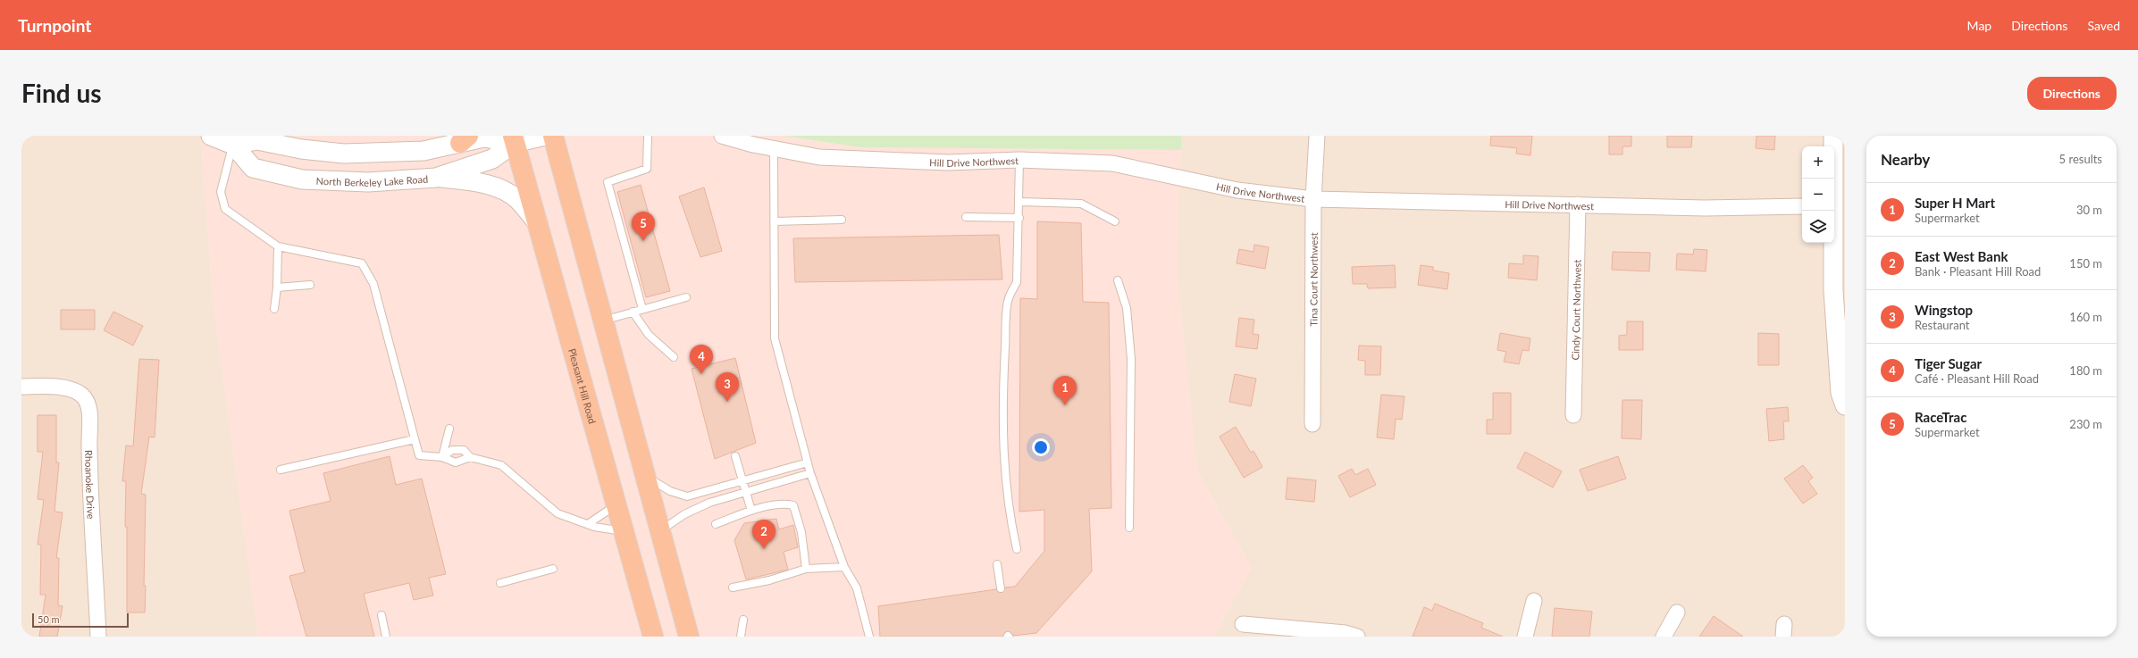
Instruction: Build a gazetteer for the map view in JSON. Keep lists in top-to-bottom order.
{
  "streets": {
    "highway": ["Pleasant Hill Road"],
    "street": [
      "Hill Drive Northwest",
      "North Berkeley Lake Road",
      "Tina Court Northwest",
      "Cindy Court Northwest",
      "Rhoanoke Drive"
    ]
  },
  "crossings": [
    ["Hill Drive Northwest", "Tina Court Northwest"],
    ["Hill Drive Northwest", "Cindy Court Northwest"],
    ["North Berkeley Lake Road", "Pleasant Hill Road"]
  ],
  "scale_bar": "50 m",
  "page": {
    "header": "Turnpoint",
    "nav": ["Map", "Directions", "Saved"],
    "buttons": "Directions",
    "title": "Find us",
    "heading": ["Nearby", "5 results"],
    "map_buttons": ["+", "−"],
    "list": [
      {
        "mark": "1",
        "name": "Super H Mart",
        "note": "Supermarket",
        "value": "30 m"
      },
      {
        "mark": "2",
        "name": "East West Bank",
        "note": "Bank · Pleasant Hill Road",
        "value": "150 m"
      },
      {
        "mark": "3",
        "name": "Wingstop",
        "note": "Restaurant",
        "value": "160 m"
      },
      {
        "mark": "4",
        "name": "Tiger Sugar",
        "note": "Café · Pleasant Hill Road",
        "value": "180 m"
      },
      {
        "mark": "5",
        "name": "RaceTrac",
        "note": "Supermarket",
        "value": "230 m"
      }
    ],
    "pins": [
      "5",
      "4",
      "3",
      "1",
      "2"
    ],
    "scale": "50 m"
  }
}
